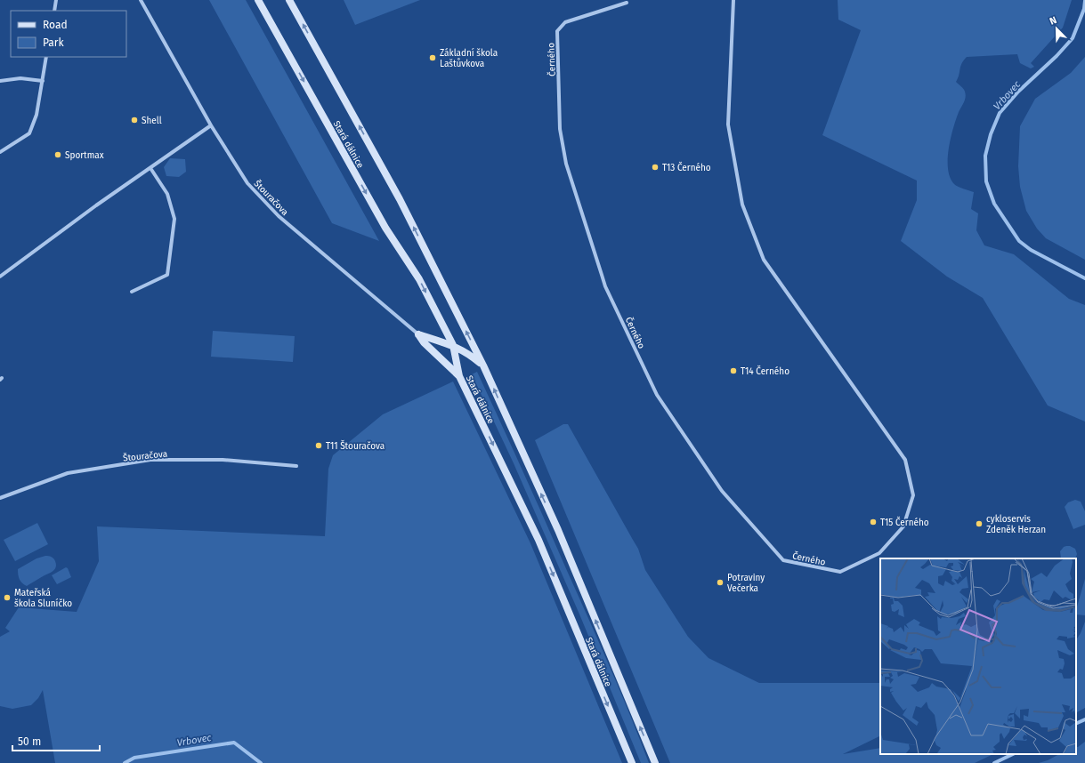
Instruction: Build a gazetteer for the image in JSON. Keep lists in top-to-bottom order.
{
  "streets": {
    "main road": ["Stará dálnice"],
    "street": ["Černého", "Štouračova"]
  },
  "water": ["Vrbovec"],
  "places": [
    "Základní škola Laštůvkova",
    "Shell",
    "Sportmax",
    "T13 Černého",
    "T14 Černého",
    "T11 Štouračova",
    "T15 Černého",
    "cykloservis Zdeněk Herzan",
    "Potraviny Večerka",
    "Mateřská škola Sluníčko"
  ],
  "legend": ["Road", "Park"],
  "scale_bar": "50 m",
  "north": "top left"
}
